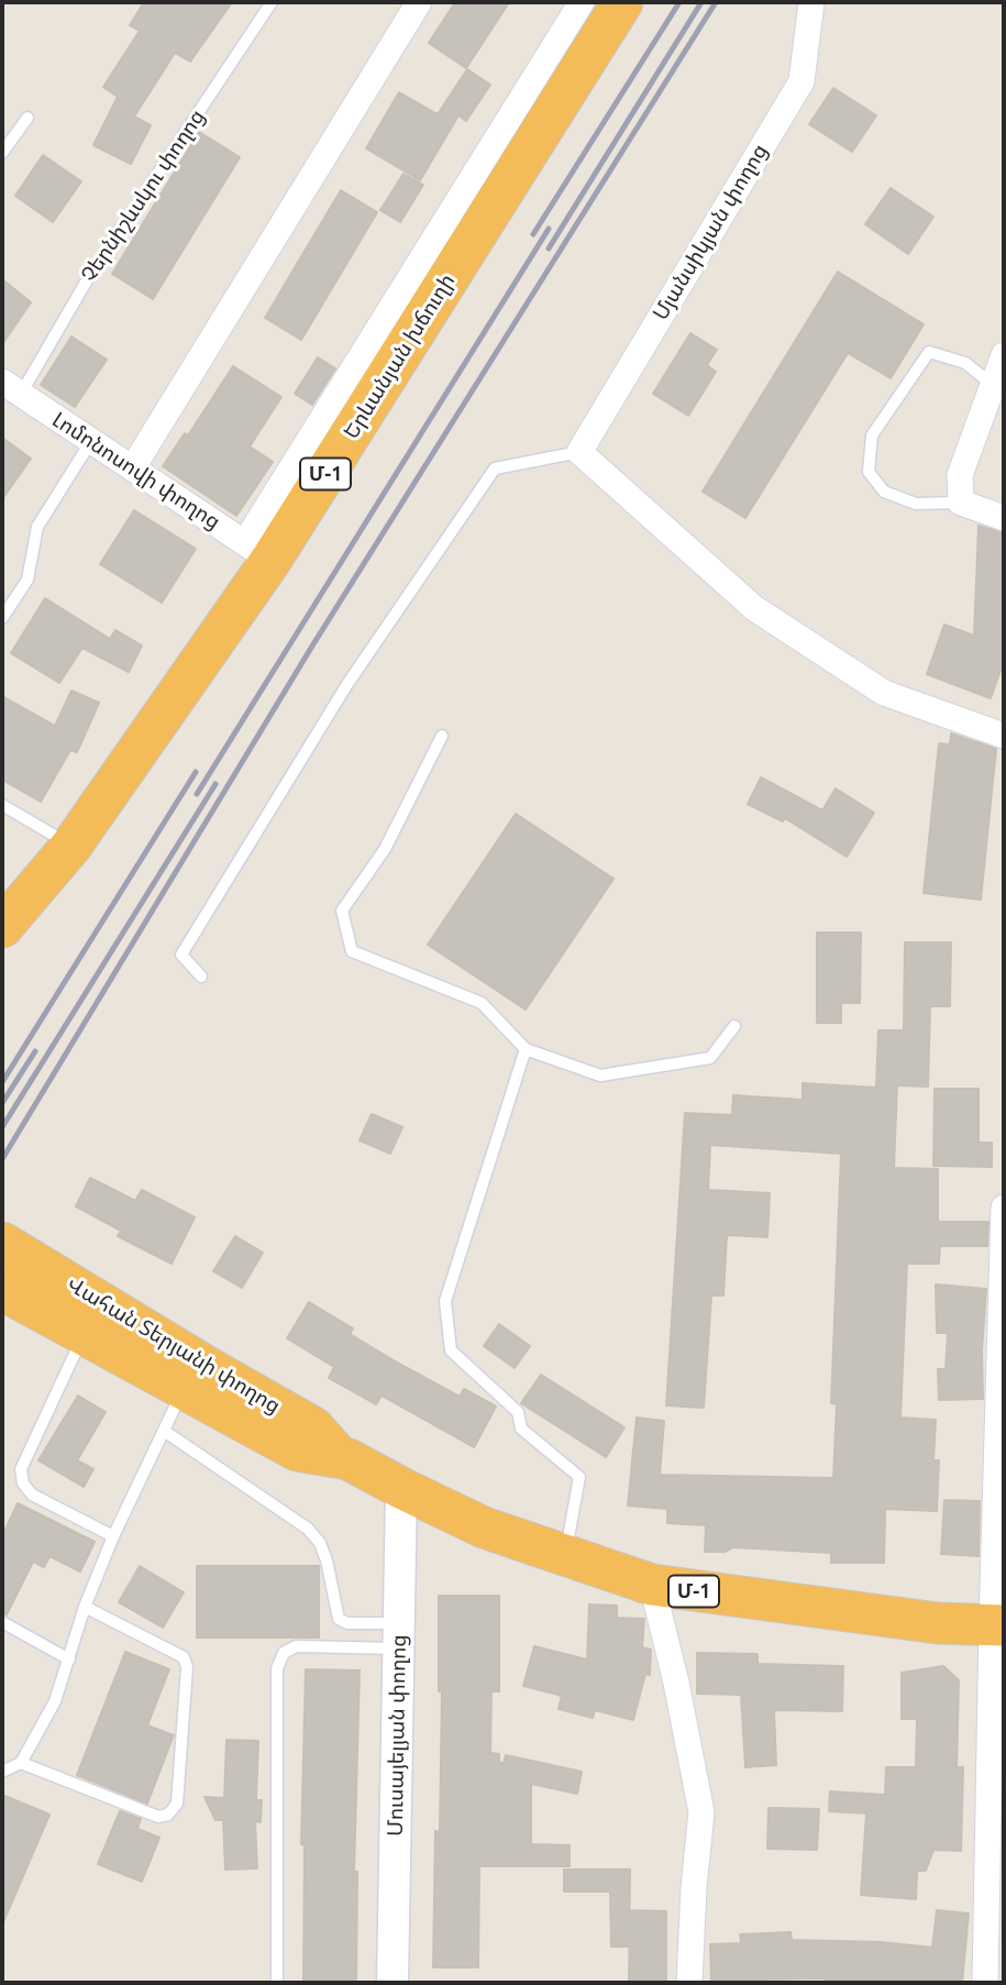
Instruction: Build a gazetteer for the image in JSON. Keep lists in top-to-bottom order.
{
  "streets": {
    "highway": ["Երևանյան խճուղի", "Մ-1", "Վահան Տերյանի փողոց"],
    "street": ["Մյանսիկյան փողոց", "Լոմոնոսովի փողոց", "Մուսայելյան փողոց"],
    "lane": ["Չերնիշևսկու փողոց"]
  },
  "crossings": [
    ["Չերնիշևսկու փողոց", "Լոմոնոսովի փողոց"],
    ["Երևանյան խճուղի", "Լոմոնոսովի փողոց"],
    ["Վահան Տերյանի փողոց", "Մուսայելյան փողոց"]
  ]
}
